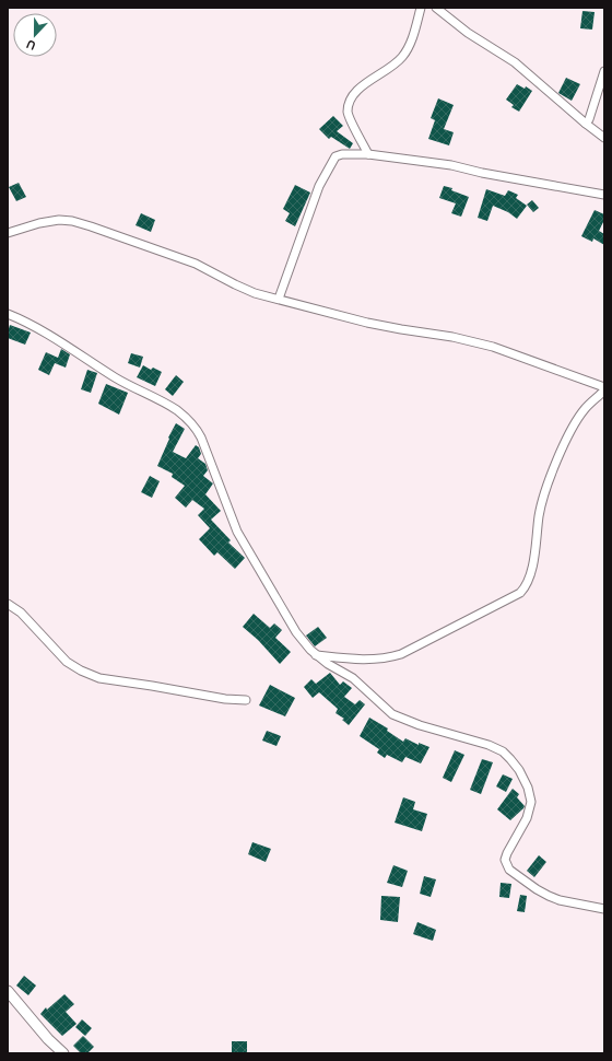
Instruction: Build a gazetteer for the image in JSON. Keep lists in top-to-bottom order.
{
  "north": "bottom"
}
